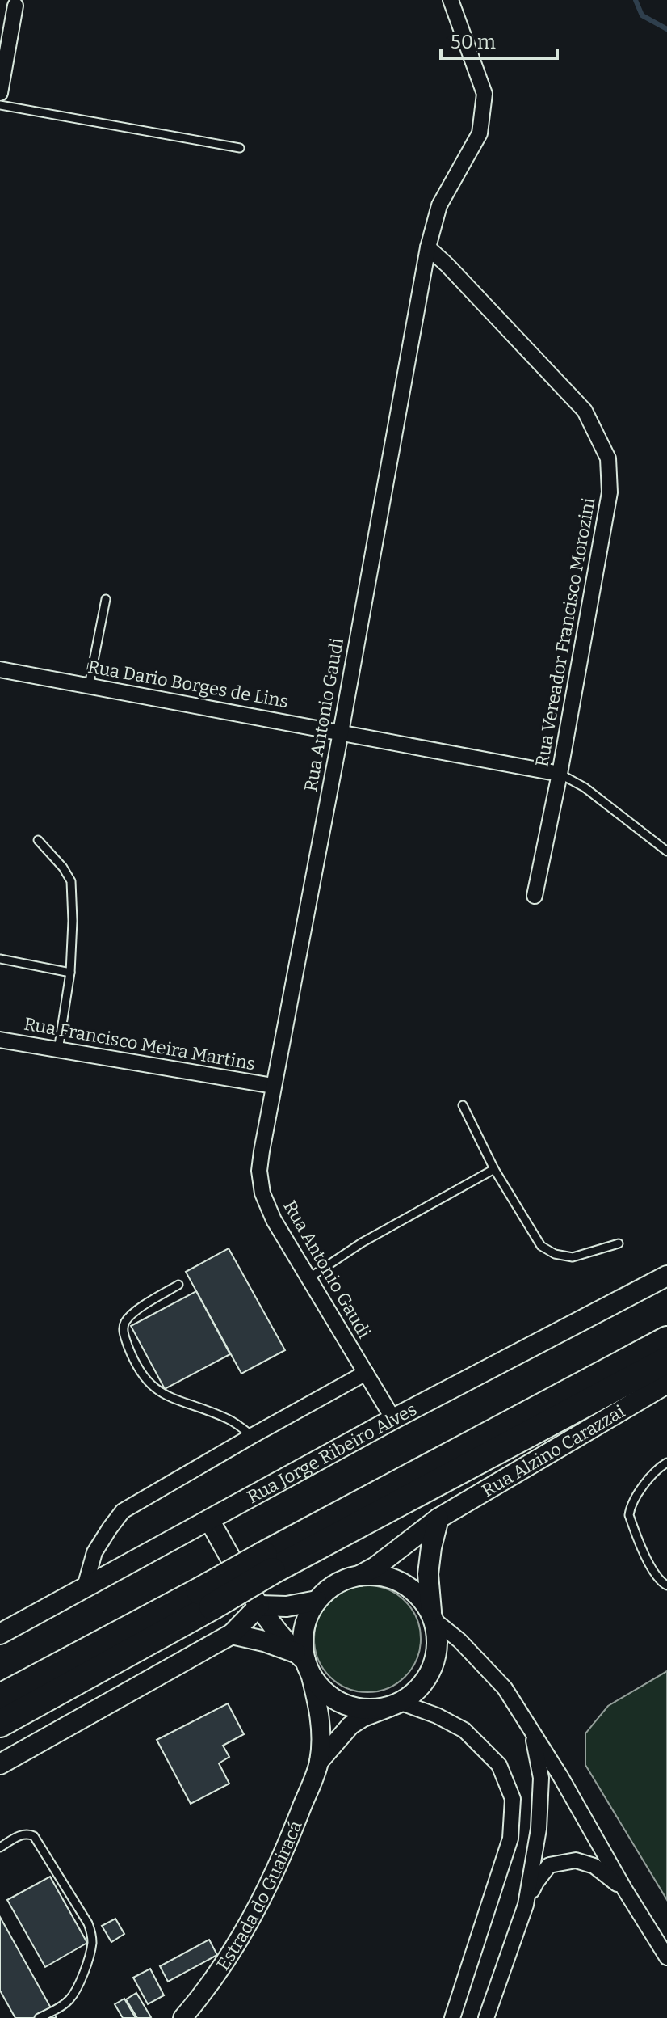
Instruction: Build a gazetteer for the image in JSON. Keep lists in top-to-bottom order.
{
  "streets": {
    "main road": ["Rua Alzino Carazzai", "Rua Jorge Ribeiro Alves"],
    "street": [
      "Rua Vereador Francisco Morozini",
      "Rua Dario Borges de Lins",
      "Rua Antonio Gaudi",
      "Rua Francisco Meira Martins",
      "Estrada do Guairacá"
    ]
  },
  "crossings": [
    ["Rua Vereador Francisco Morozini", "Rua Dario Borges de Lins"],
    ["Rua Vereador Francisco Morozini", "Rua Antonio Gaudi"],
    ["Rua Dario Borges de Lins", "Rua Antonio Gaudi"],
    ["Rua Antonio Gaudi", "Rua Francisco Meira Martins"],
    ["Rua Antonio Gaudi", "Rua Jorge Ribeiro Alves"],
    ["Rua Alzino Carazzai", "Estrada do Guairacá"]
  ],
  "scale_bar": "50 m"
}
